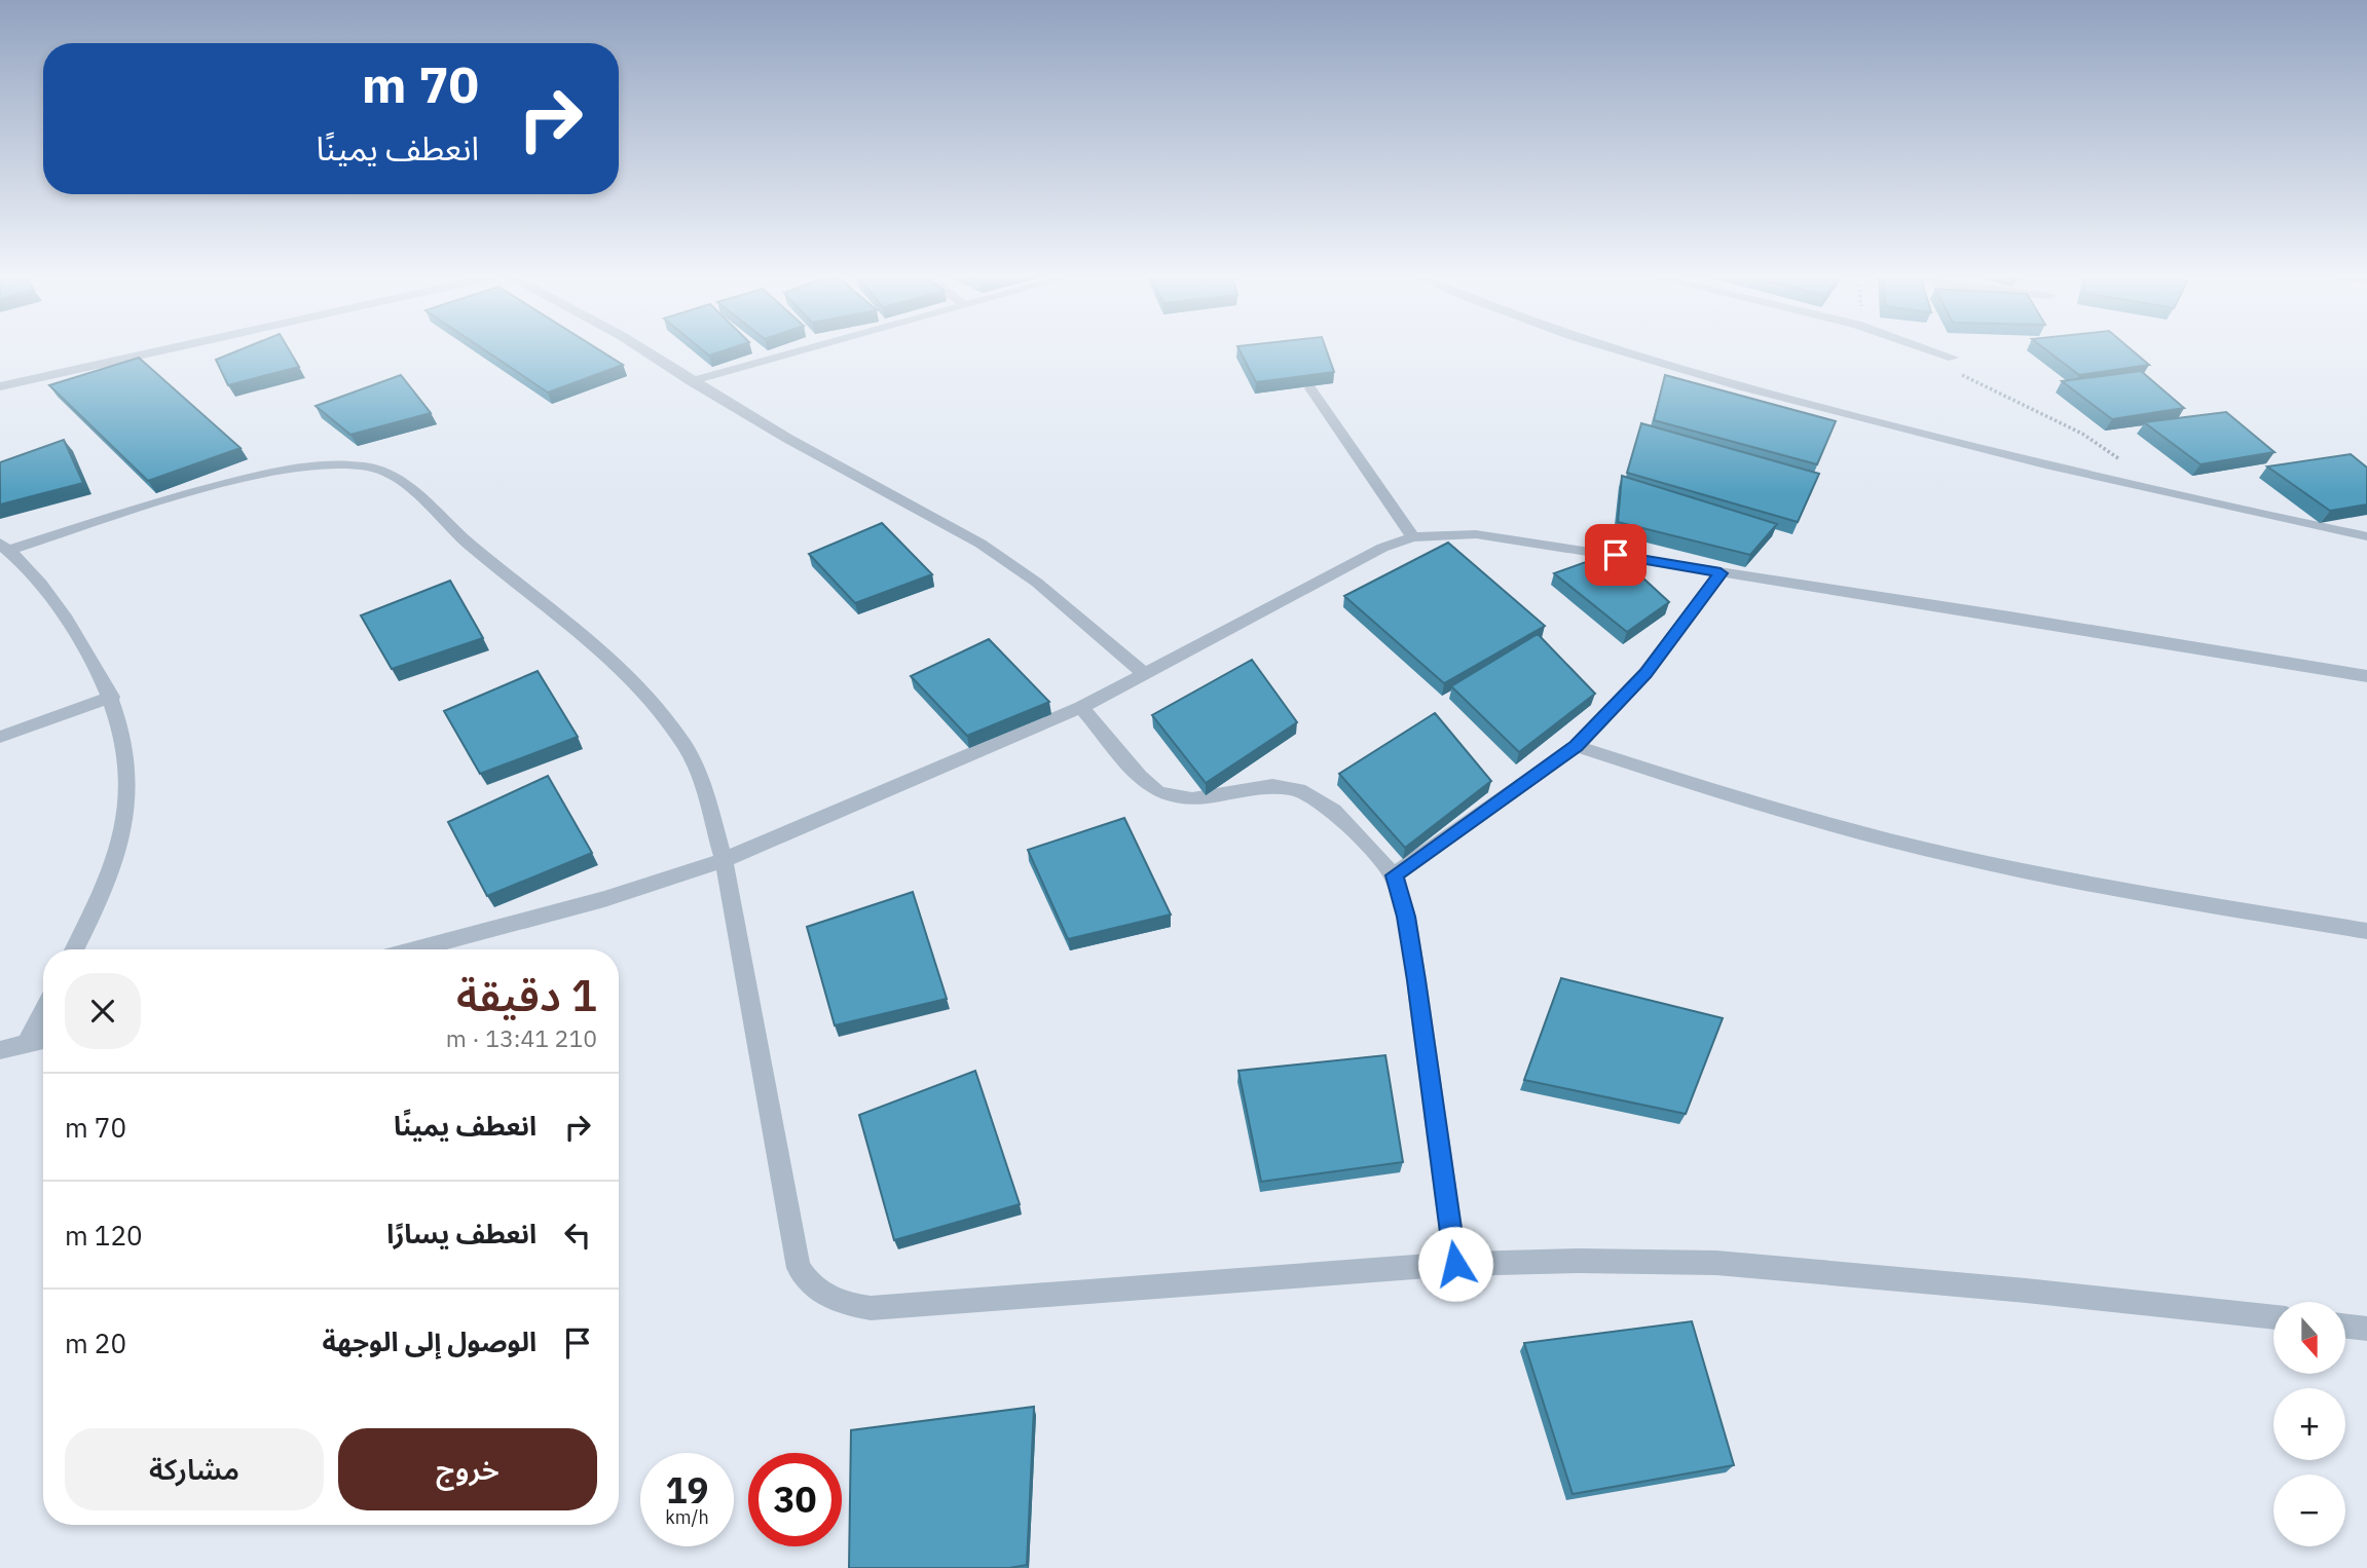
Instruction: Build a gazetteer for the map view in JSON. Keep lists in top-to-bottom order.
{
  "north": "bottom",
  "page": {
    "turn": ["70 m", "انعطف يمينًا"],
    "heading": ["1 دقيقة", "210 m · 13:41"],
    "list": [
      {
        "name": "انعطف يمينًا",
        "value": "70 m"
      },
      {
        "name": "انعطف يسارًا",
        "value": "120 m"
      },
      {
        "name": "الوصول إلى الوجهة",
        "value": "20 m"
      }
    ],
    "map_buttons": ["+", "−"],
    "buttons": ["خروج", "مشاركة"],
    "speed": "19 km/h",
    "limit": "30"
  }
}
